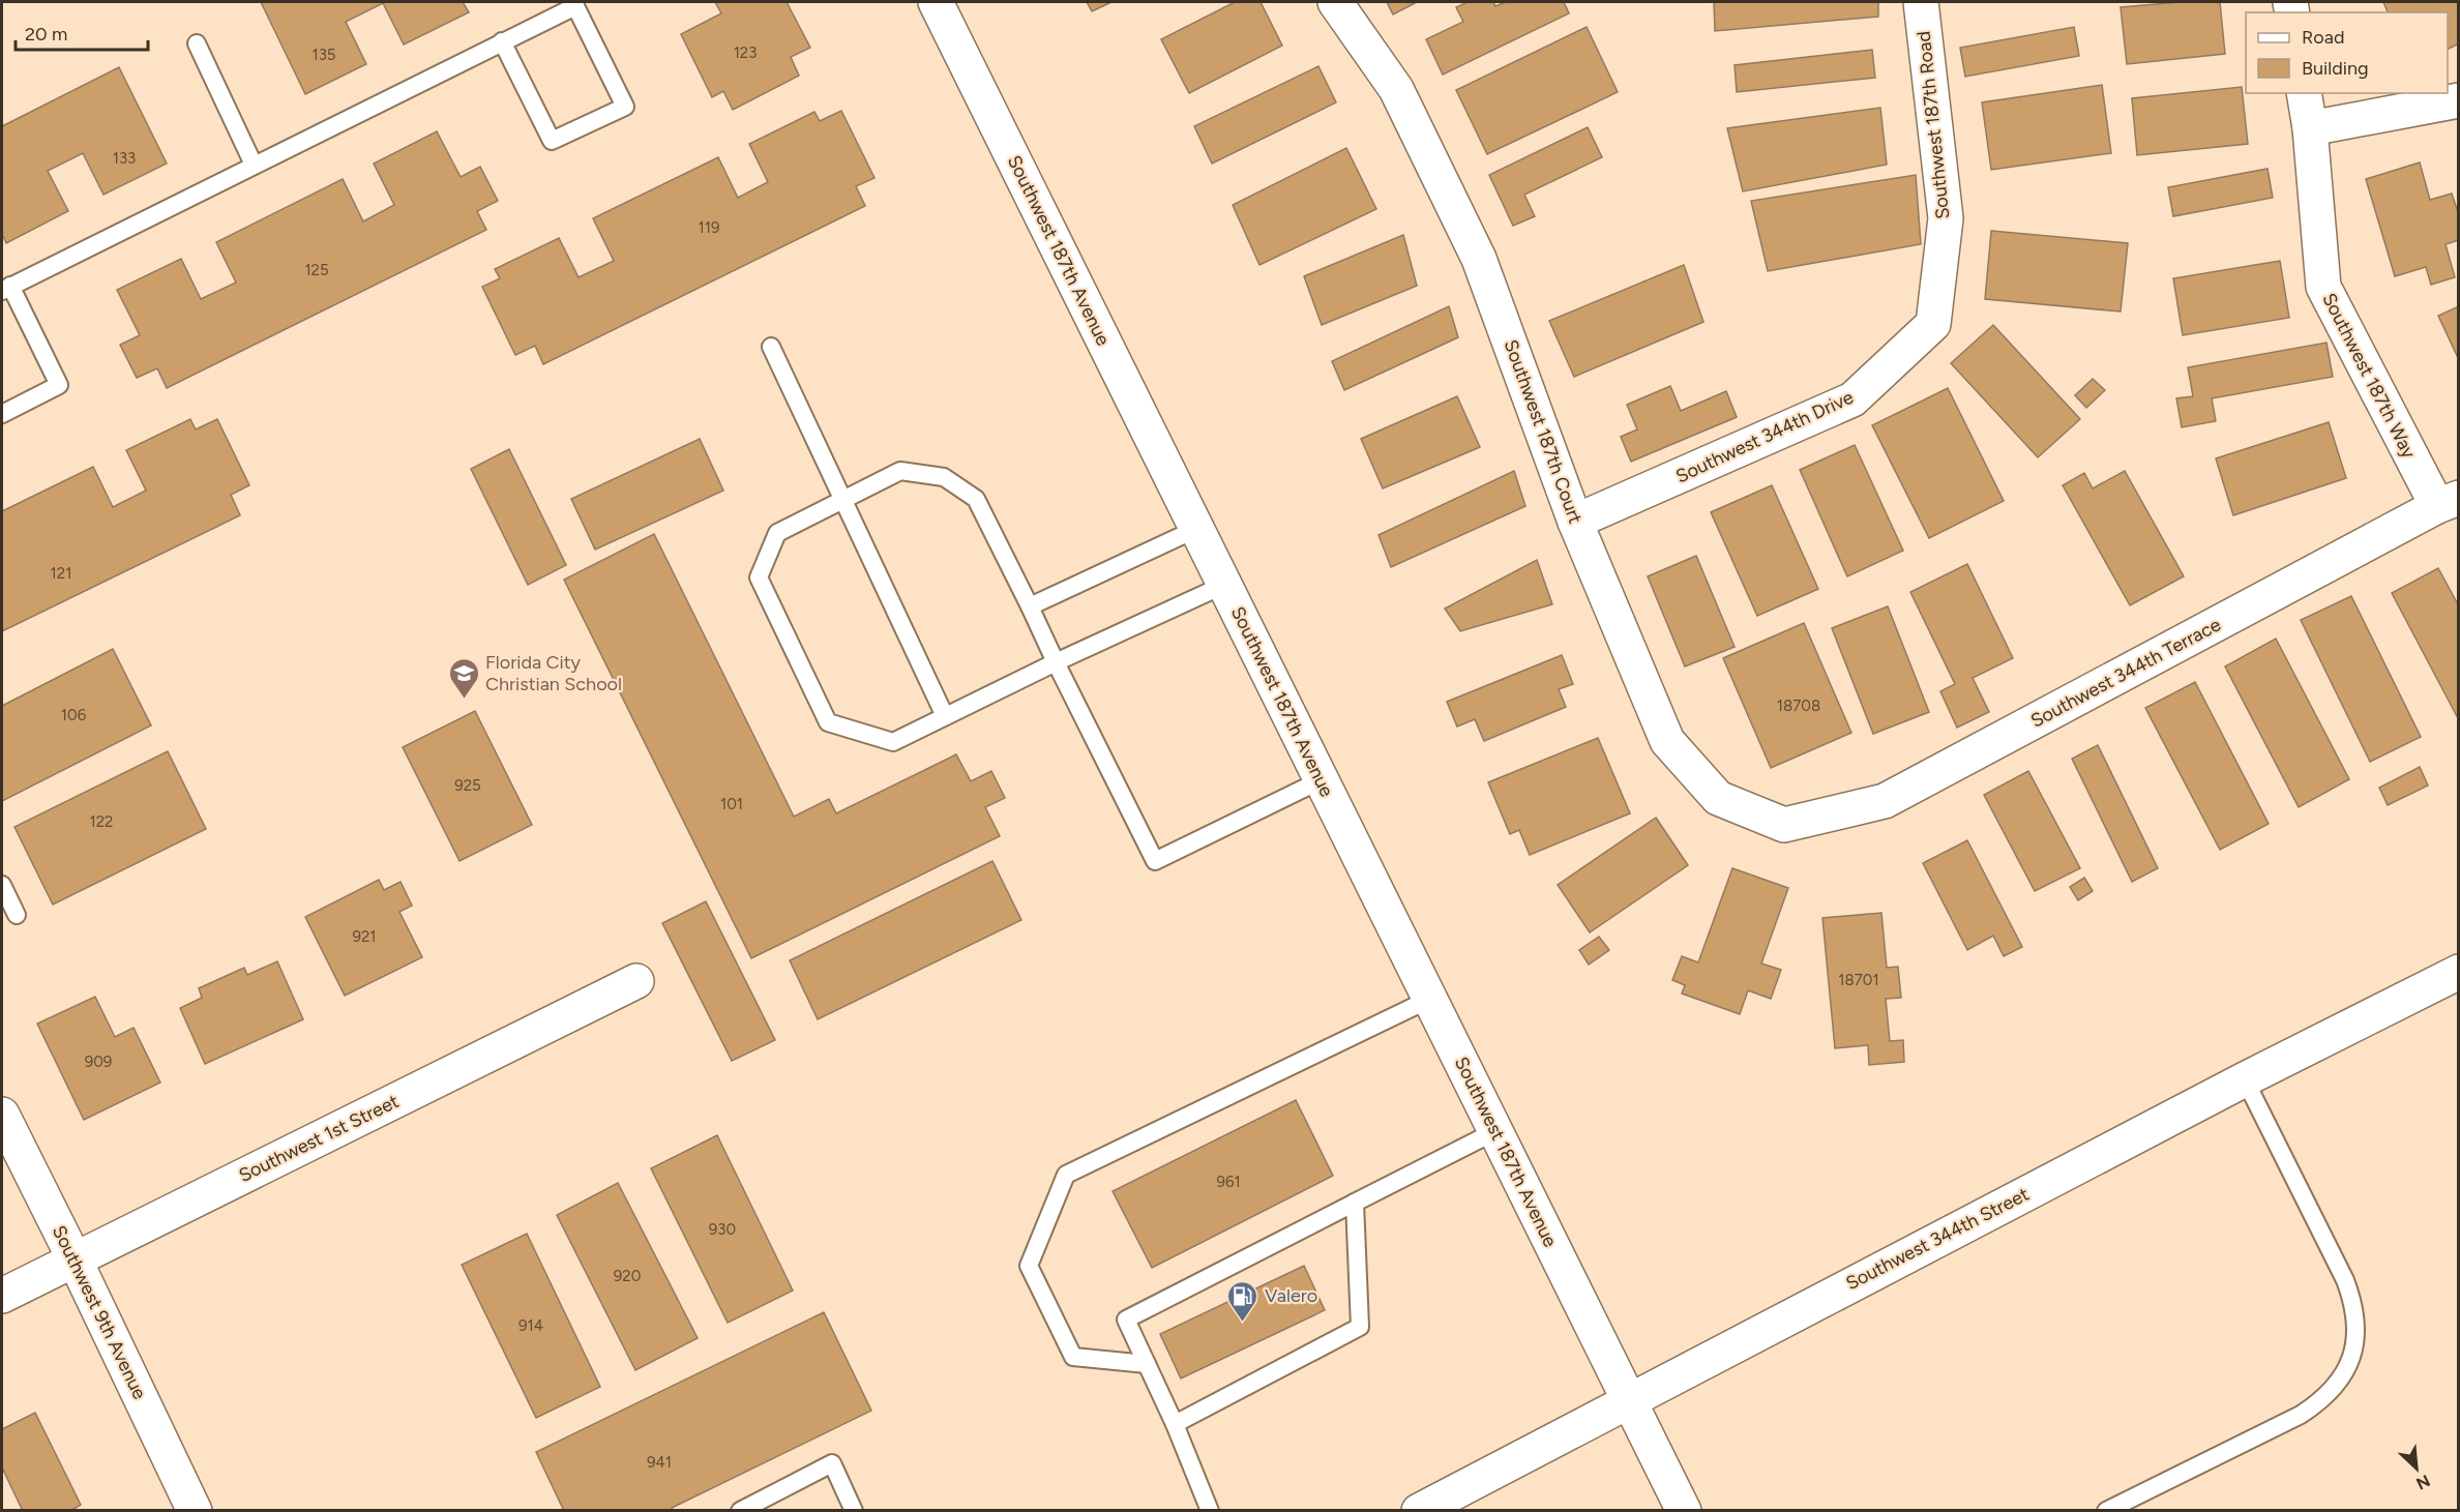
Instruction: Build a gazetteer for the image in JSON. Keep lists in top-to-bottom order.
{
  "streets": {
    "street": [
      "Southwest 187th Road",
      "Southwest 187th Avenue",
      "Southwest 187th Way",
      "Southwest 187th Court",
      "Southwest 344th Drive",
      "Southwest 344th Terrace",
      "Southwest 1st Street",
      "Southwest 344th Street",
      "Southwest 9th Avenue"
    ]
  },
  "crossings": [
    ["Southwest 187th Road", "Southwest 344th Drive"],
    ["Southwest 187th Avenue", "Southwest 344th Street"],
    ["Southwest 187th Way", "Southwest 344th Terrace"],
    ["Southwest 187th Court", "Southwest 344th Drive"],
    ["Southwest 187th Court", "Southwest 344th Terrace"],
    ["Southwest 1st Street", "Southwest 9th Avenue"]
  ],
  "places": {
    "school or university": ["Florida City Christian School"],
    "fuel station": ["Valero"]
  },
  "house_numbers": [
    "123",
    "135",
    "133",
    "119",
    "125",
    "121",
    "18708",
    "106",
    "925",
    "101",
    "122",
    "921",
    "18701",
    "909",
    "961",
    "930",
    "920",
    "914",
    "941"
  ],
  "legend": ["Road", "Building"],
  "scale_bar": "20 m",
  "north": "bottom right"
}
